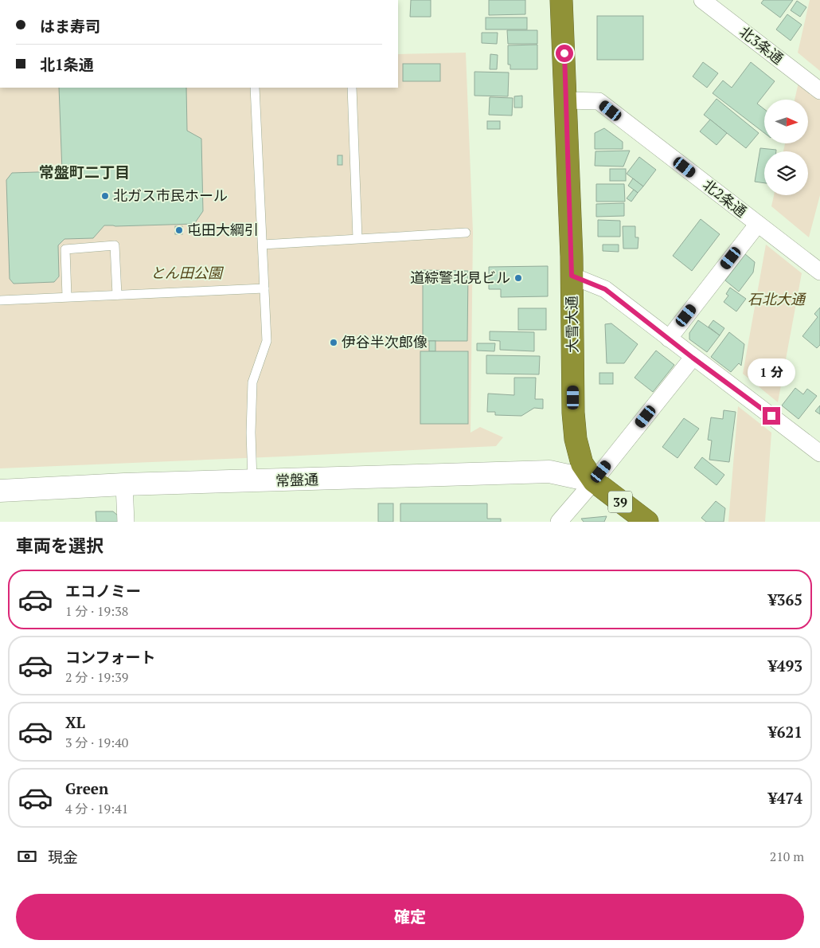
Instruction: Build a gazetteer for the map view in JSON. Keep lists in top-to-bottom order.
{
  "streets": {
    "highway": ["大雪大通", "39"],
    "main road": ["常盤通"],
    "street": ["北3条通", "北2条通"]
  },
  "crossings": [
    ["北2条通", "大雪大通"],
    ["大雪大通", "常盤通"]
  ],
  "districts": ["常盤町二丁目"],
  "parks": ["とん田公園", "石北大通"],
  "places": [
    "北ガス市民ホール",
    "屯田大綱引",
    "道綜警北見ビル",
    "伊谷半次郎像"
  ],
  "north": "right",
  "page": {
    "banner": ["はま寿司", "北1条通"],
    "bubble": "1 分",
    "heading": "車両を選択",
    "list": [
      {
        "name": "エコノミー",
        "note": "1 分 · 19:38",
        "value": "¥365"
      },
      {
        "name": "コンフォート",
        "note": "2 分 · 19:39",
        "value": "¥493"
      },
      {
        "name": "XL",
        "note": "3 分 · 19:40",
        "value": "¥621"
      },
      {
        "name": "Green",
        "note": "4 分 · 19:41",
        "value": "¥474"
      }
    ],
    "pay": ["現金", "210 m"],
    "buttons": "確定"
  }
}
